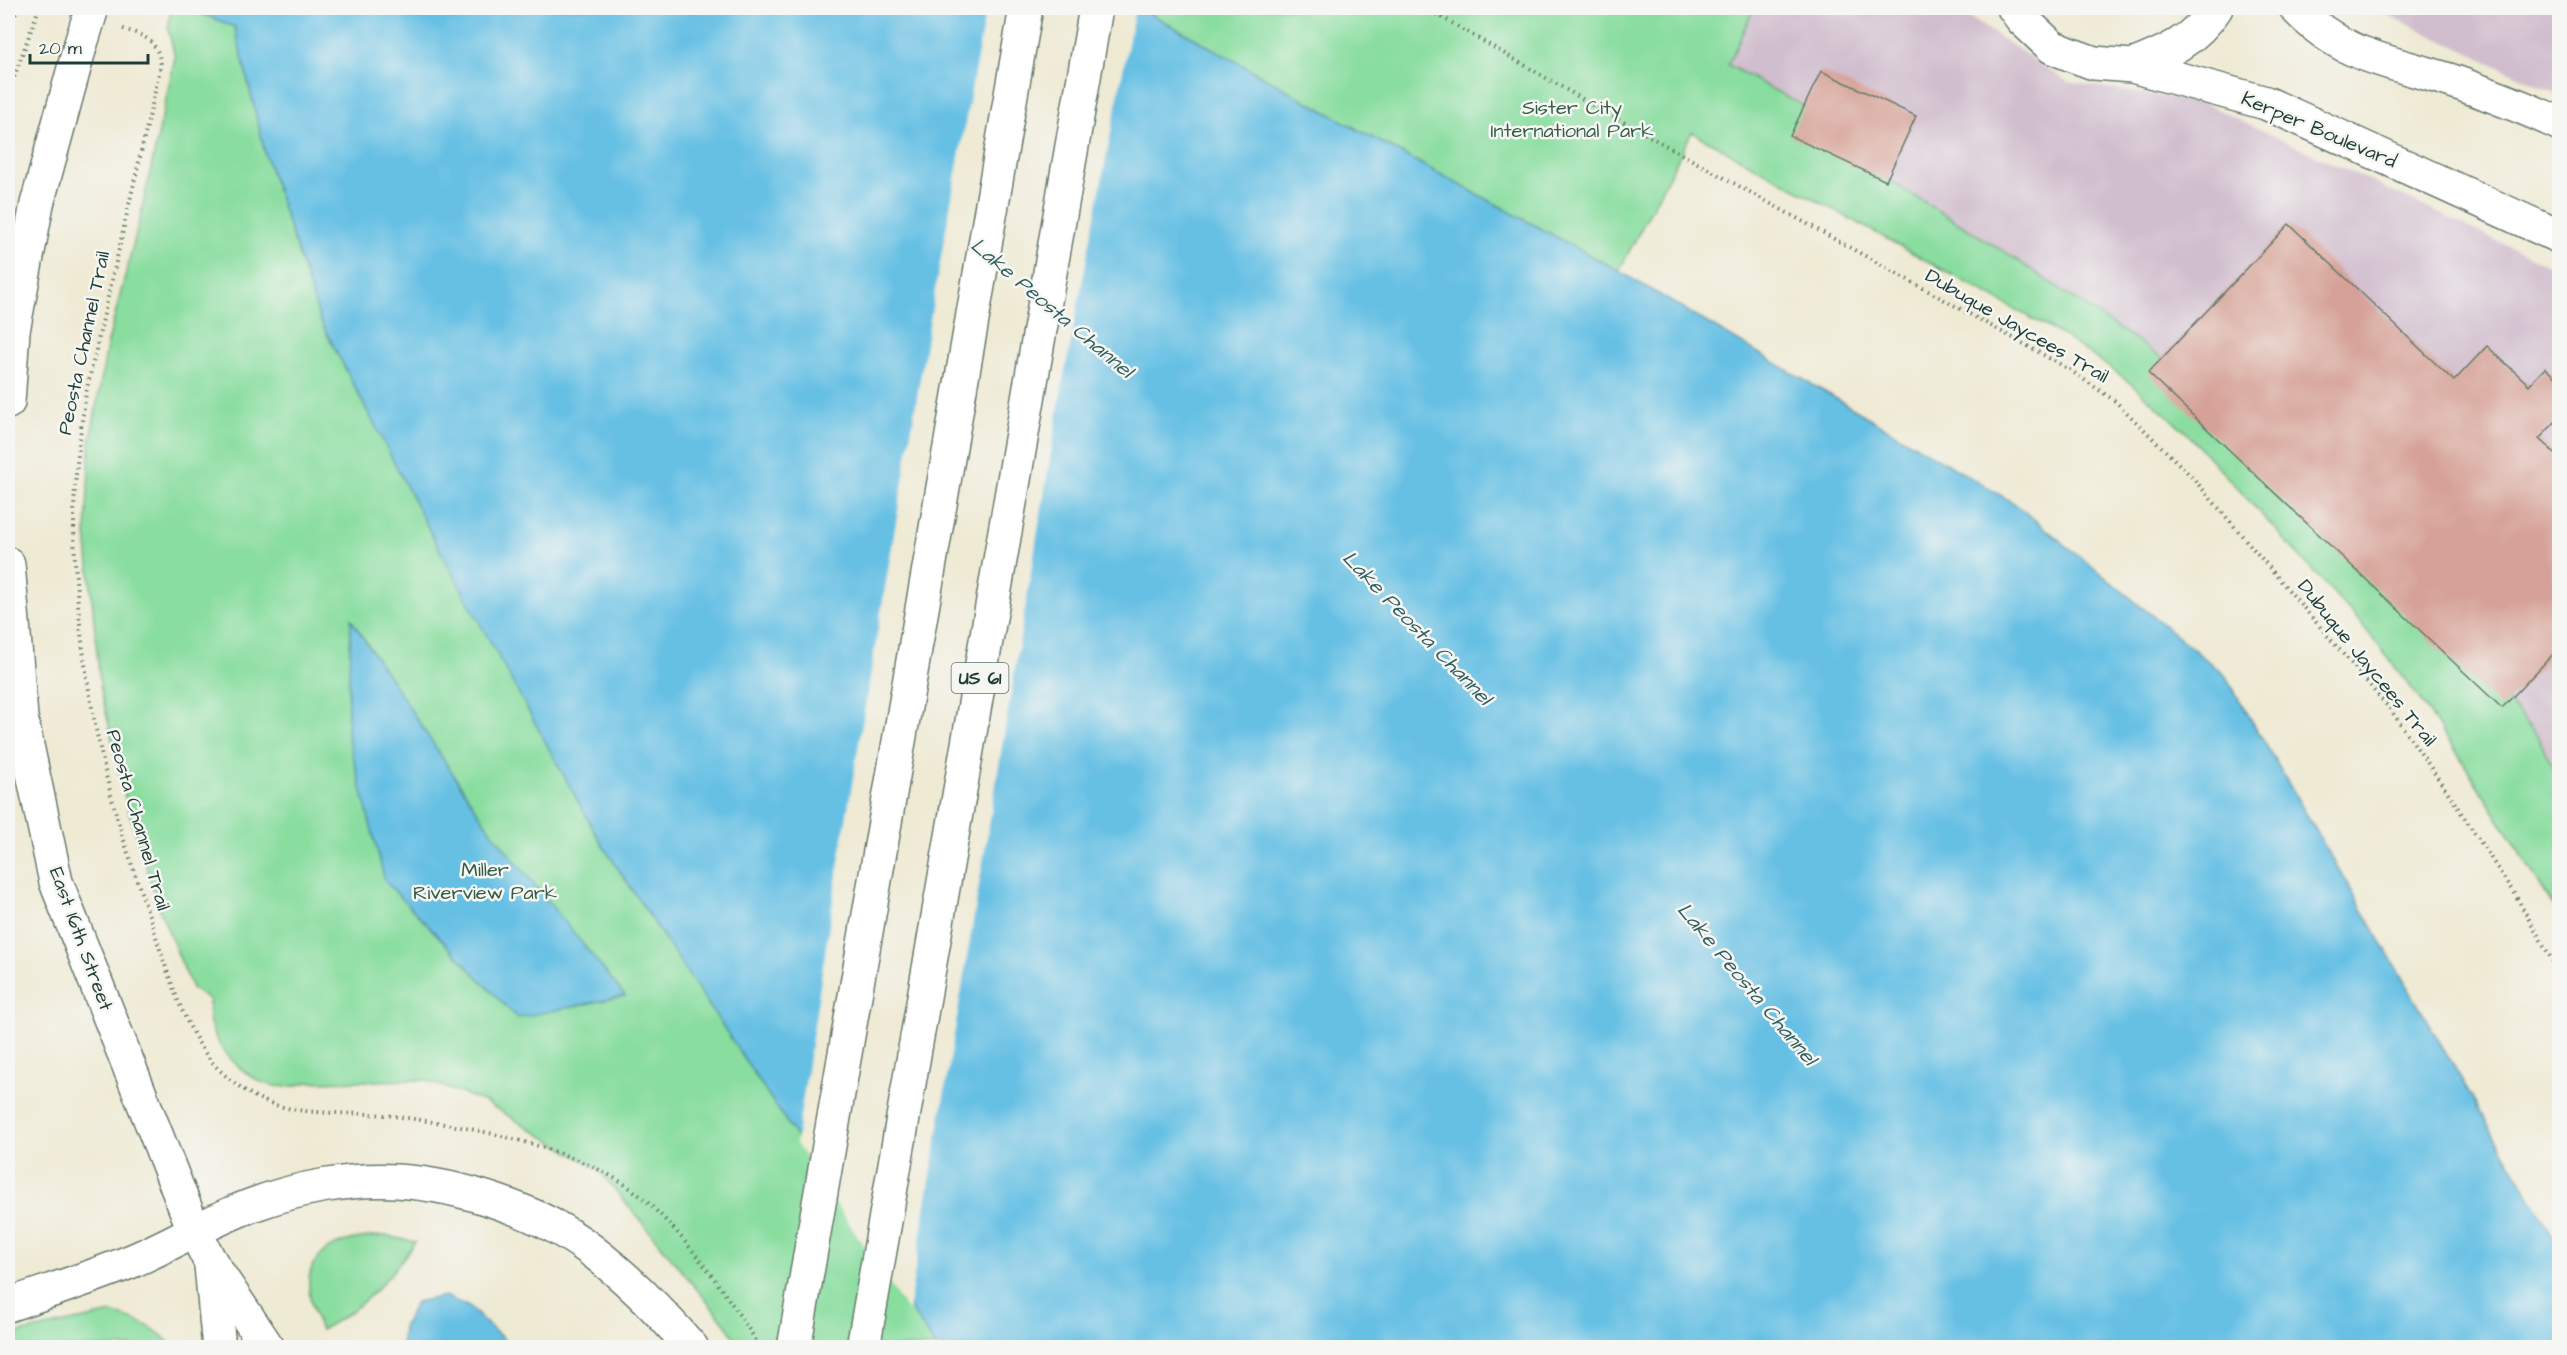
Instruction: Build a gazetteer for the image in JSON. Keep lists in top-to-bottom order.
{
  "streets": {
    "main road": ["Kerper Boulevard", "US 61", "East 16th Street"],
    "path": ["Dubuque Jaycees Trail", "Peosta Channel Trail"]
  },
  "water": ["Lake Peosta Channel"],
  "parks": ["Sister City International Park", "Miller Riverview Park"],
  "scale_bar": "20 m"
}
